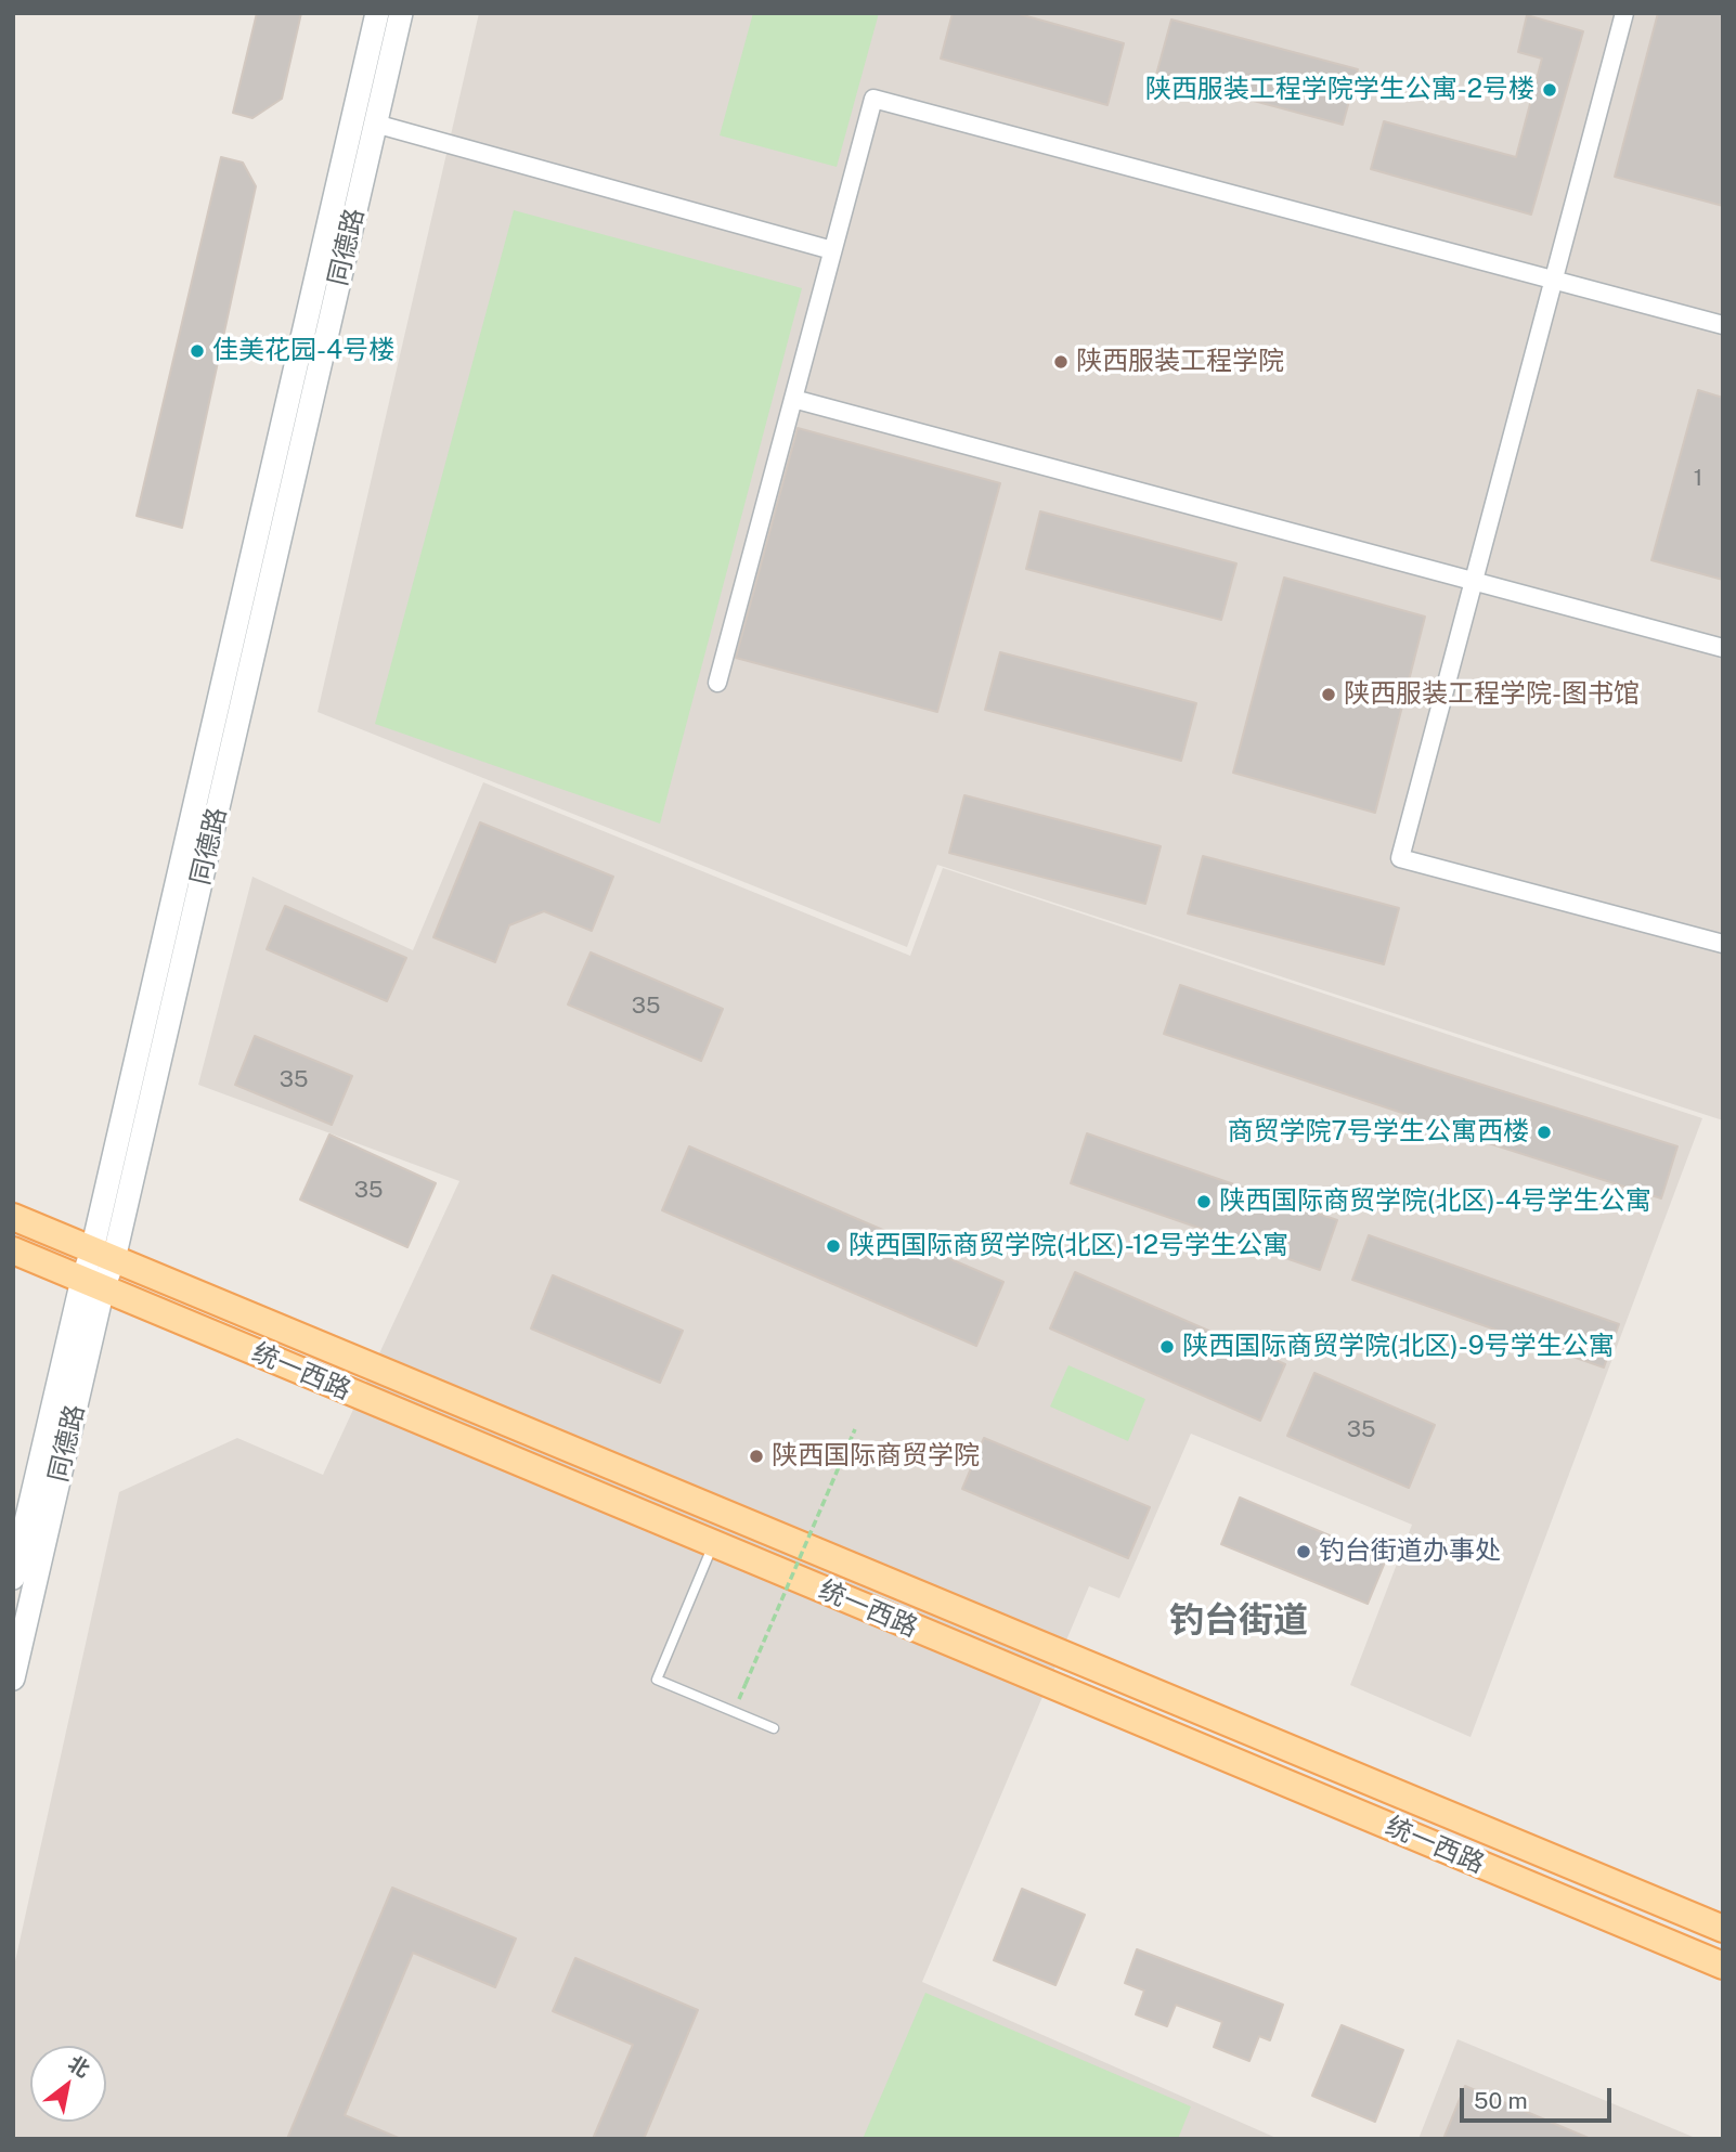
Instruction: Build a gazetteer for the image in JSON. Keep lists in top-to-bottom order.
{
  "streets": {
    "main road": ["统一西路"],
    "street": ["同德路"]
  },
  "crossings": [
    ["同德路", "统一西路"]
  ],
  "districts": ["钓台街道"],
  "places": [
    "陕西服装工程学院学生公寓-2号楼",
    "佳美花园-4号楼",
    "陕西服装工程学院",
    "陕西服装工程学院-图书馆",
    "商贸学院7号学生公寓西楼",
    "陕西国际商贸学院(北区)-4号学生公寓",
    "陕西国际商贸学院(北区)-12号学生公寓",
    "陕西国际商贸学院(北区)-9号学生公寓",
    "陕西国际商贸学院",
    "钓台街道办事处"
  ],
  "house_numbers": [
    "1",
    "35",
    "35",
    "35",
    "35"
  ],
  "scale_bar": "50 m",
  "north": "top right"
}
